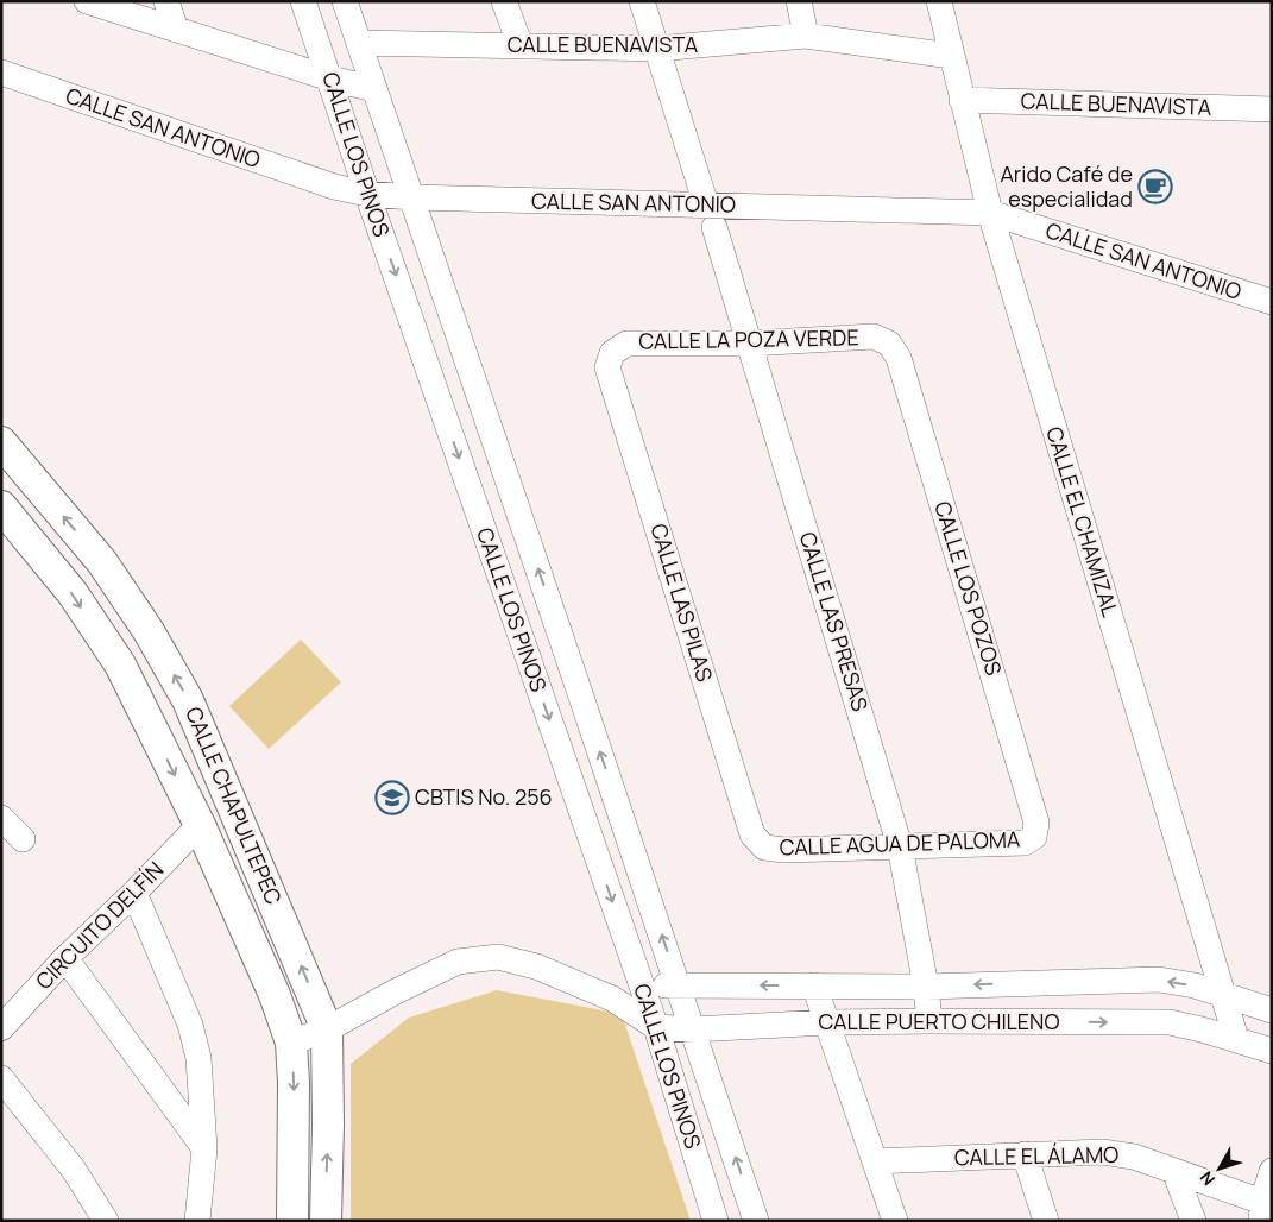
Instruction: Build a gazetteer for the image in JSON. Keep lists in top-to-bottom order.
{
  "streets": {
    "street": [
      "CALLE BUENAVISTA",
      "CALLE SAN ANTONIO",
      "CALLE LOS PINOS",
      "CALLE LA POZA VERDE",
      "CALLE EL CHAMIZAL",
      "CALLE LOS POZOS",
      "CALLE LAS PILAS",
      "CALLE LAS PRESAS",
      "CALLE CHAPULTEPEC",
      "CALLE AGUA DE PALOMA",
      "CIRCUITO DELFÍN",
      "CALLE PUERTO CHILENO",
      "CALLE EL ÁLAMO"
    ]
  },
  "crossings": [
    ["CALLE BUENAVISTA", "CALLE LOS PINOS"],
    ["CALLE BUENAVISTA", "CALLE EL CHAMIZAL"],
    ["CALLE BUENAVISTA", "CALLE LAS PRESAS"],
    ["CALLE SAN ANTONIO", "CALLE LOS PINOS"],
    ["CALLE SAN ANTONIO", "CALLE EL CHAMIZAL"],
    ["CALLE SAN ANTONIO", "CALLE LAS PRESAS"],
    ["CALLE LOS PINOS", "CALLE PUERTO CHILENO"],
    ["CALLE LA POZA VERDE", "CALLE LOS POZOS"],
    ["CALLE LA POZA VERDE", "CALLE LAS PILAS"],
    ["CALLE LA POZA VERDE", "CALLE LAS PRESAS"],
    ["CALLE EL CHAMIZAL", "CALLE PUERTO CHILENO"],
    ["CALLE LOS POZOS", "CALLE AGUA DE PALOMA"],
    ["CALLE LAS PILAS", "CALLE AGUA DE PALOMA"],
    ["CALLE LAS PRESAS", "CALLE AGUA DE PALOMA"],
    ["CALLE LAS PRESAS", "CALLE PUERTO CHILENO"],
    ["CALLE CHAPULTEPEC", "CIRCUITO DELFÍN"],
    ["CALLE CHAPULTEPEC", "CALLE PUERTO CHILENO"]
  ],
  "places": {
    "cafe": ["Arido Café de especialidad"],
    "school or university": ["CBTIS No. 256"]
  },
  "north": "bottom left"
}
